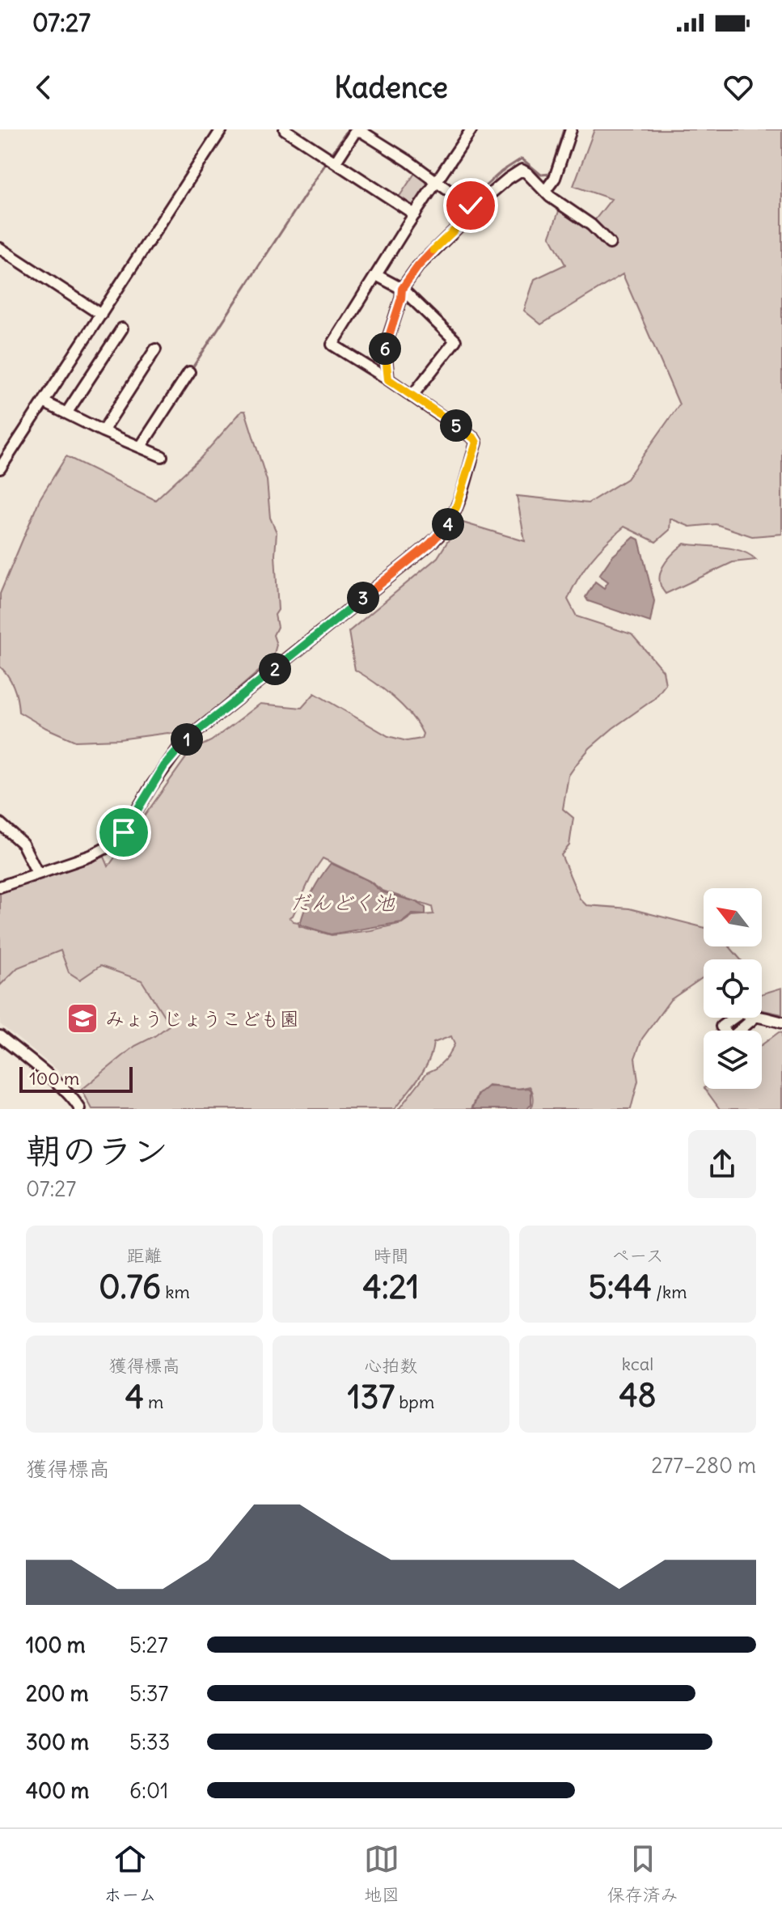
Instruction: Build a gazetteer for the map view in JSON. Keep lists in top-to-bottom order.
{
  "water": ["だんどく池"],
  "places": {
    "school or university": ["みょうじょうこども園"]
  },
  "scale_bar": "100 m",
  "north": "top left",
  "page": {
    "status": "07:27",
    "header": "Kadence",
    "pins": [
      "6",
      "5",
      "4",
      "3",
      "2",
      "1"
    ],
    "scale": "100 m",
    "heading": ["朝のラン", "07:27"],
    "stats": [
      ["距離", "0.76 km"],
      ["時間", "4:21"],
      ["ペース", "5:44 /km"],
      ["獲得標高", "4 m"],
      ["心拍数", "137 bpm"],
      ["kcal", "48"]
    ],
    "chart": ["獲得標高", "277–280 m"],
    "list": [
      {
        "name": "100 m",
        "note": "5:27"
      },
      {
        "name": "200 m",
        "note": "5:37"
      },
      {
        "name": "300 m",
        "note": "5:33"
      },
      {
        "name": "400 m",
        "note": "6:01"
      }
    ],
    "tabs": ["ホーム", "地図", "保存済み"]
  }
}
